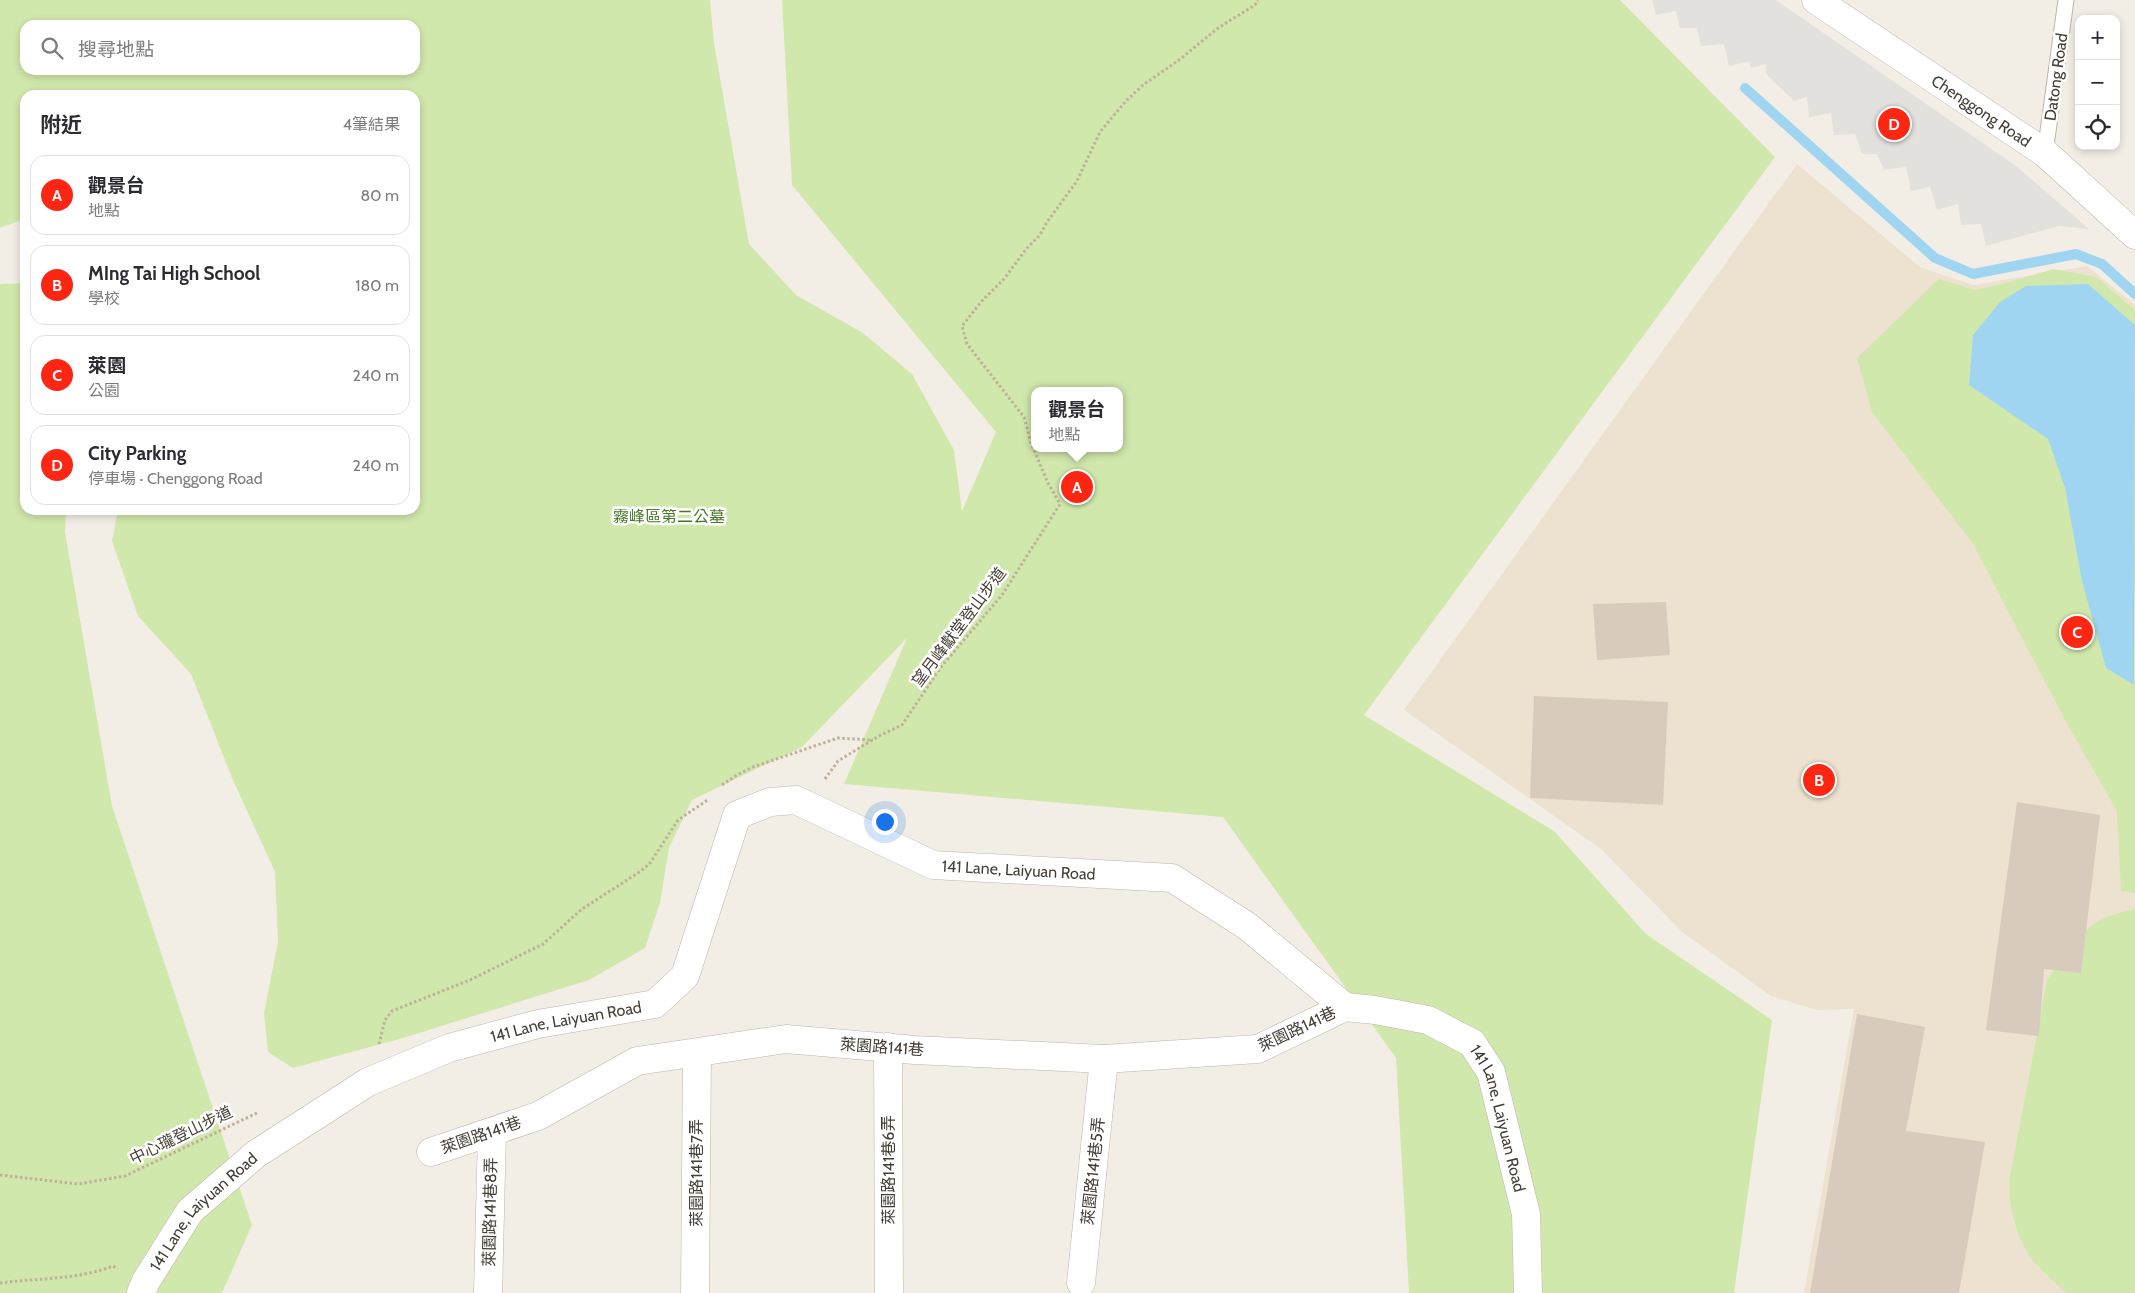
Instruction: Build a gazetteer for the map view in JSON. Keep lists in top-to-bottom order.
{
  "streets": {
    "street": [
      "Chenggong Road",
      "141 Lane, Laiyuan Road",
      "萊園路141巷",
      "萊園路141巷6弄",
      "萊園路141巷5弄",
      "萊園路141巷7弄",
      "萊園路141巷8弄"
    ],
    "lane": ["Datong Road"],
    "path": ["望月峰獻堂登山步道", "中心瓏登山步道"]
  },
  "crossings": [
    ["Datong Road", "Chenggong Road"],
    ["望月峰獻堂登山步道", "141 Lane, Laiyuan Road"],
    ["141 Lane, Laiyuan Road", "萊園路141巷"],
    ["萊園路141巷", "萊園路141巷6弄"],
    ["萊園路141巷", "萊園路141巷5弄"],
    ["萊園路141巷", "萊園路141巷7弄"],
    ["萊園路141巷", "萊園路141巷8弄"]
  ],
  "parks": ["霧峰區第二公墓"],
  "page": {
    "map_buttons": ["+", "−"],
    "search": "搜尋地點",
    "heading": ["附近", "4筆結果"],
    "pins": [
      "D",
      "A",
      "C",
      "B"
    ],
    "list": [
      {
        "mark": "A",
        "name": "觀景台",
        "note": "地點",
        "value": "80 m"
      },
      {
        "mark": "B",
        "name": "MIng Tai High School",
        "note": "學校",
        "value": "180 m"
      },
      {
        "mark": "C",
        "name": "萊園",
        "note": "公園",
        "value": "240 m"
      },
      {
        "mark": "D",
        "name": "City Parking",
        "note": "停車場 · Chenggong Road",
        "value": "240 m"
      }
    ],
    "popup": ["觀景台", "地點"]
  }
}
